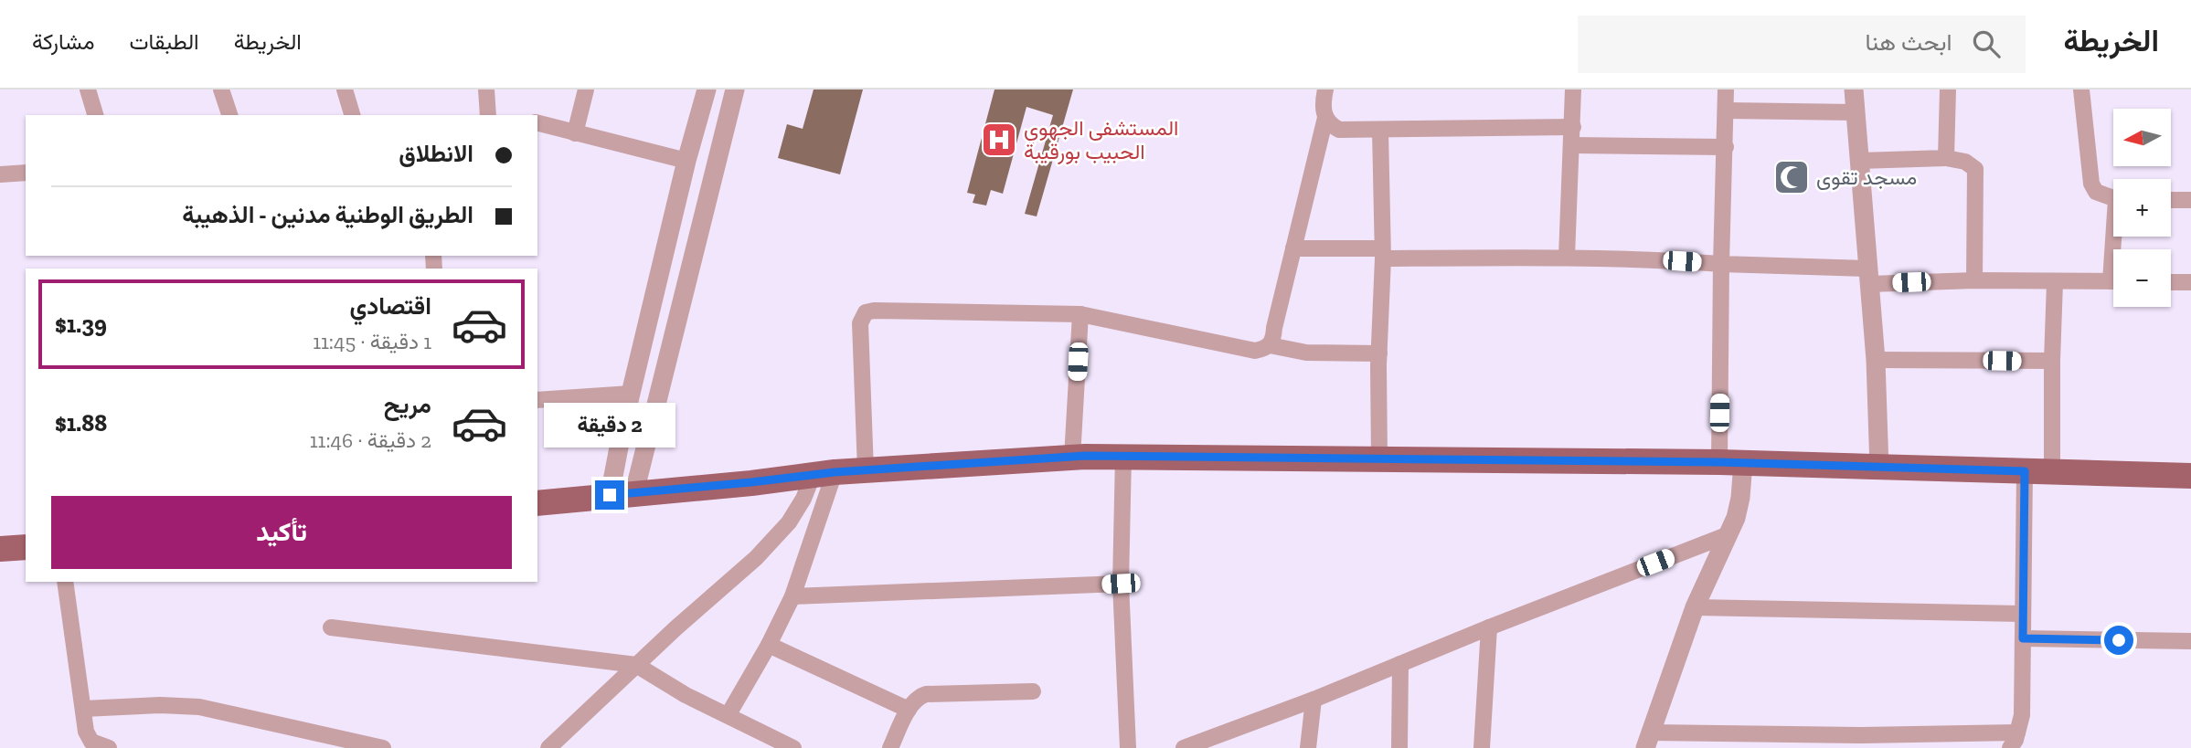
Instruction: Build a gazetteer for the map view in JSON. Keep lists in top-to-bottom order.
{
  "places": {
    "hospital": ["المستشفى الجهوي الحبيب بورقيبة"],
    "mosque": ["مسجد تقوى"]
  },
  "north": "left",
  "page": {
    "header": "الخريطة",
    "search": "ابحث هنا",
    "nav": ["الخريطة", "الطبقات", "مشاركة"],
    "map_buttons": ["+", "−"],
    "banner": ["الانطلاق", "الطريق الوطنية مدنين - الذهيبة"],
    "list": [
      {
        "name": "اقتصادي",
        "note": "1 دقيقة · 11:45",
        "value": "$1.39"
      },
      {
        "name": "مريح",
        "note": "2 دقيقة · 11:46",
        "value": "$1.88"
      }
    ],
    "bubble": "2 دقيقة",
    "buttons": "تأكيد"
  }
}
